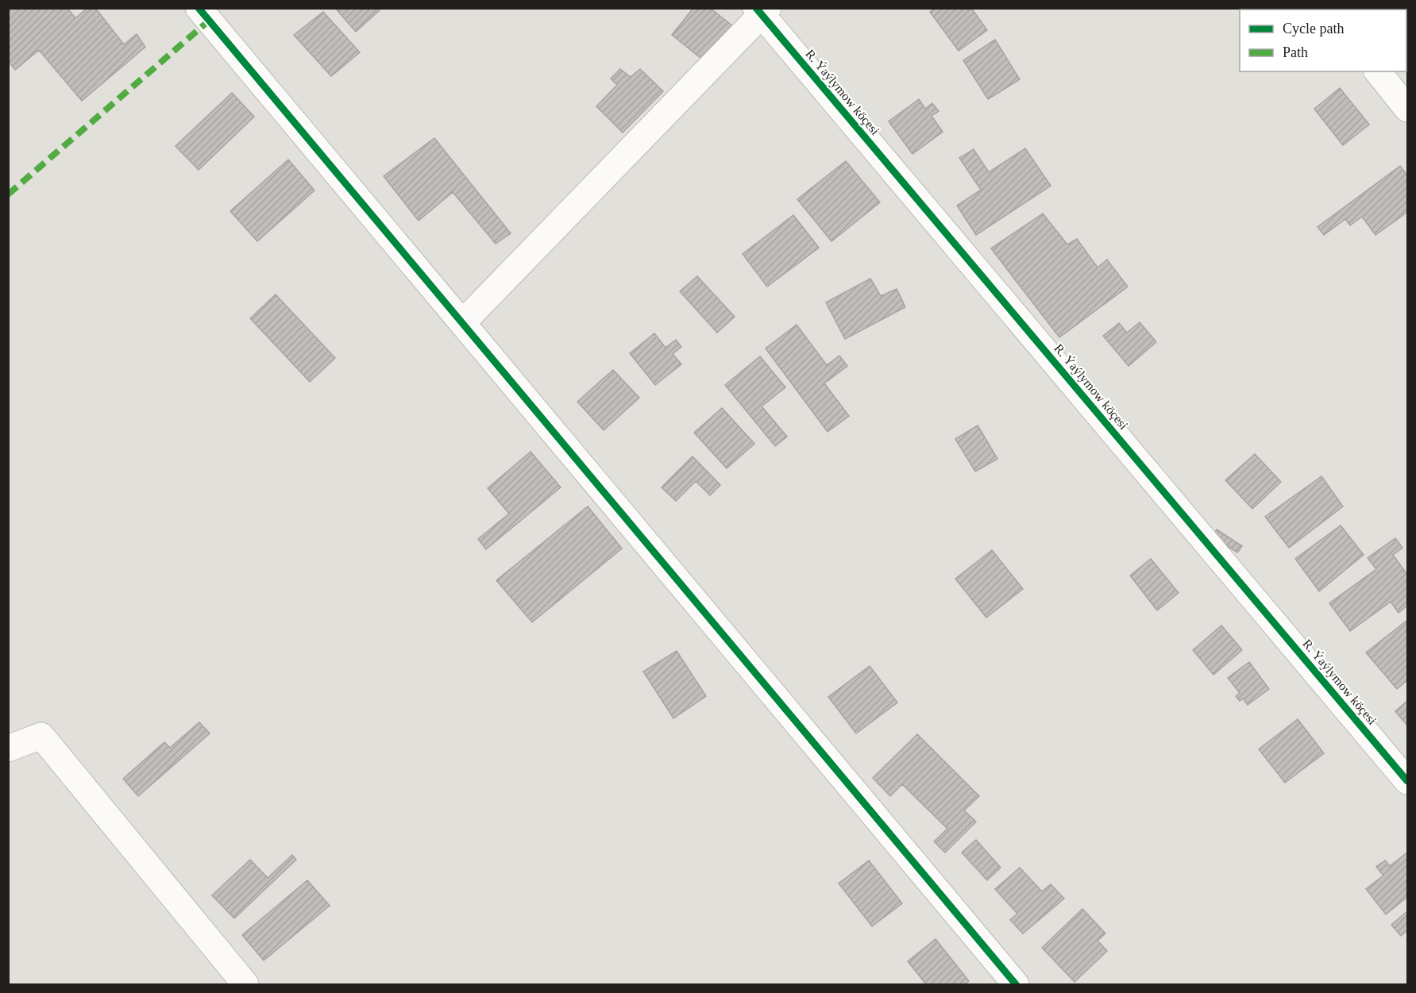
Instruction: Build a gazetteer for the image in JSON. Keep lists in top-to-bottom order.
{
  "streets": {
    "street": ["R. Ýaýlymow köçesi"]
  },
  "legend": ["Cycle path", "Path"]
}
